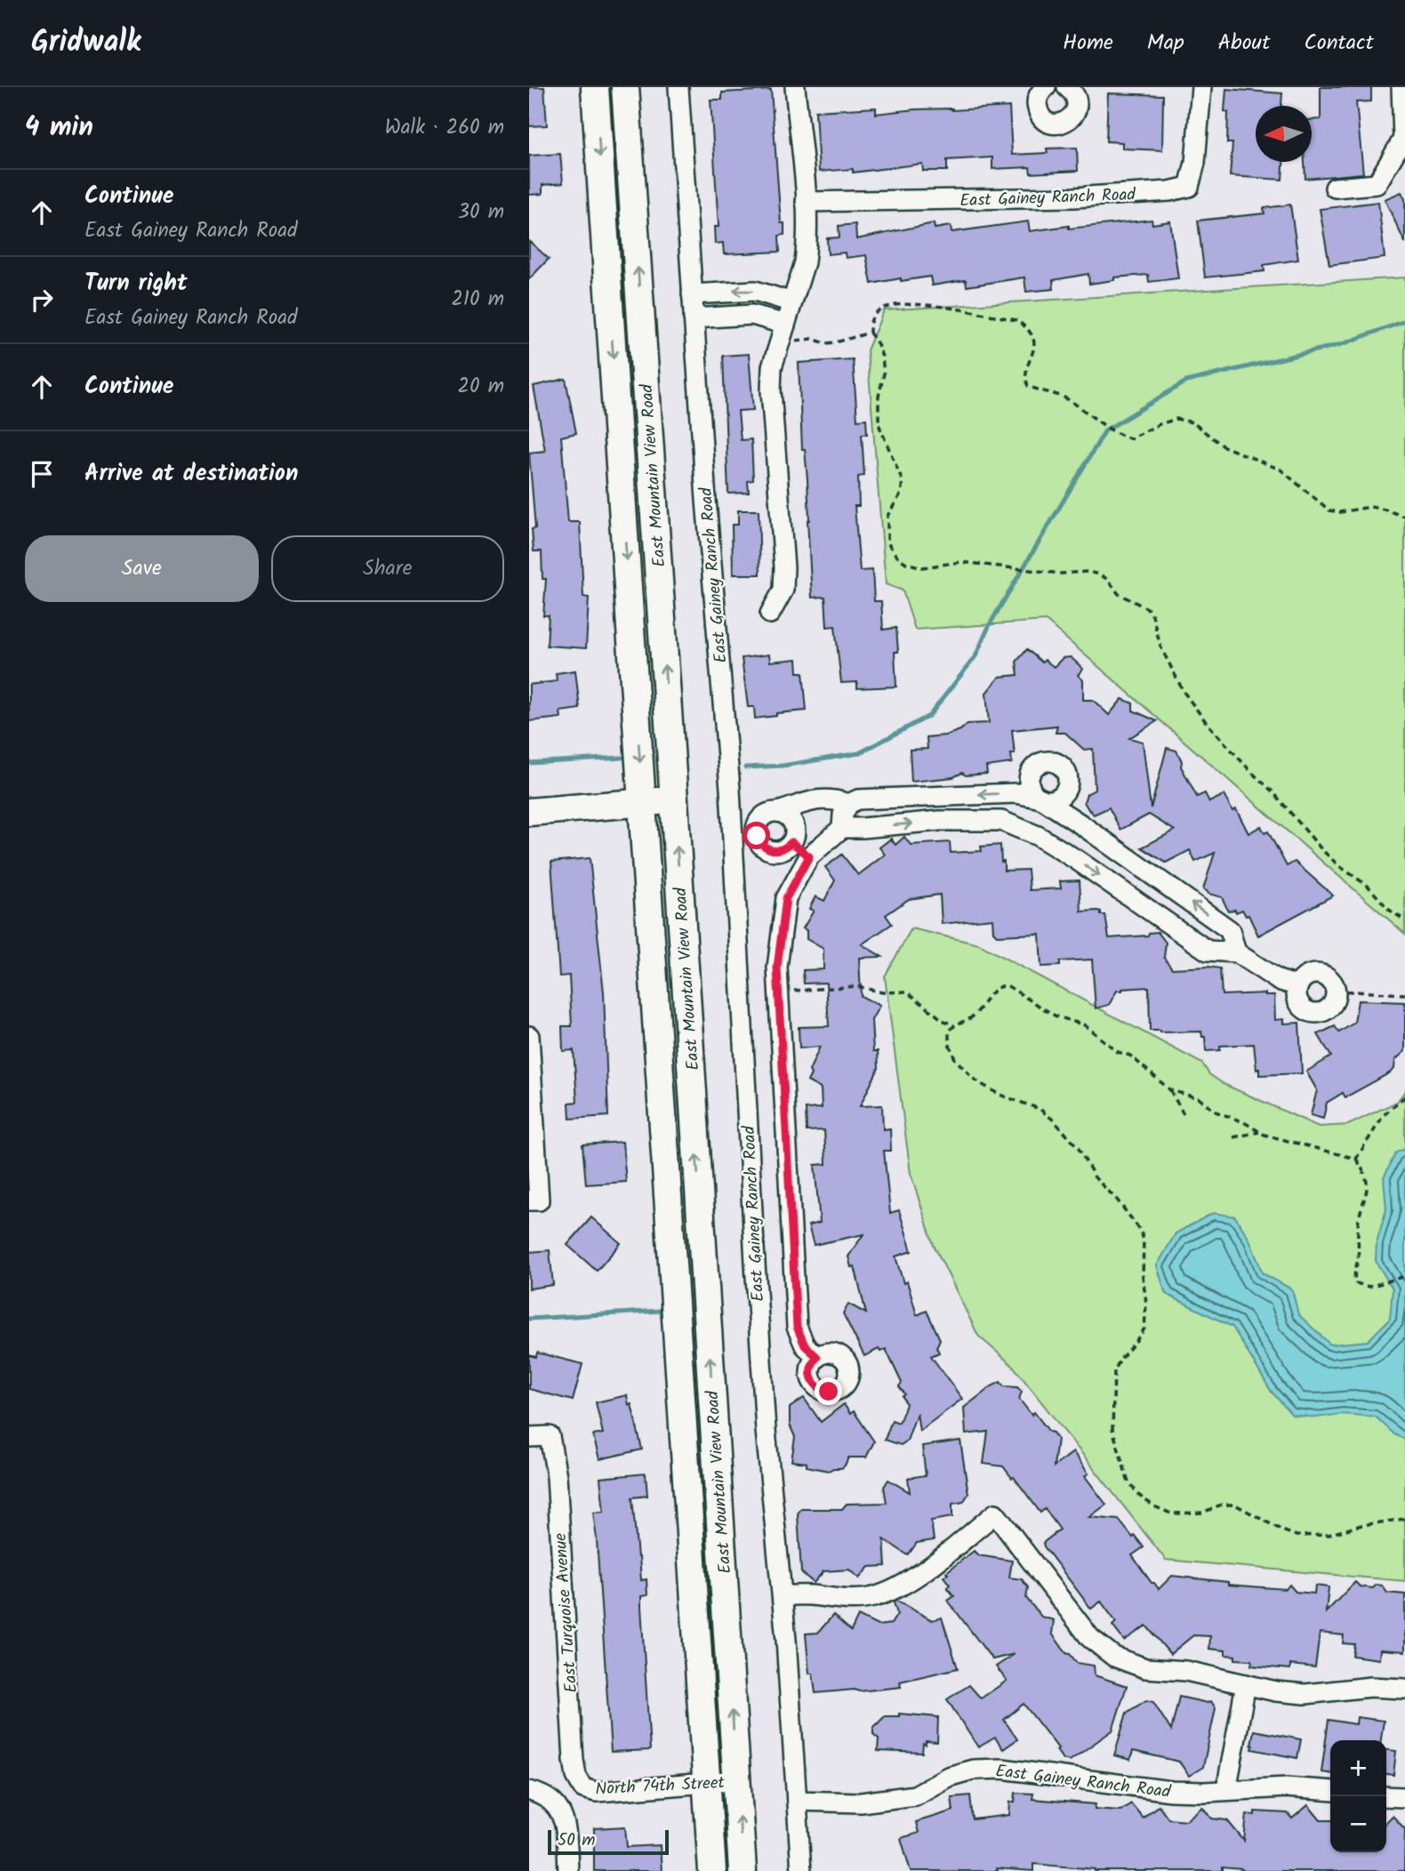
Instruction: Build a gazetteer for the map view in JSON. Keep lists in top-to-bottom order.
{
  "streets": {
    "main road": ["East Mountain View Road"],
    "street": ["East Gainey Ranch Road", "East Turquoise Avenue", "North 74th Street"]
  },
  "crossings": [
    ["East Mountain View Road", "North 74th Street"],
    ["East Turquoise Avenue", "North 74th Street"]
  ],
  "scale_bar": "50 m",
  "north": "left",
  "page": {
    "header": "Gridwalk",
    "nav": [
      "Home",
      "Map",
      "About",
      "Contact"
    ],
    "heading": ["4 min", "Walk · 260 m"],
    "list": [
      ["Continue", "East Gainey Ranch Road", "30 m"],
      ["Turn right", "East Gainey Ranch Road", "210 m"],
      ["Continue", "20 m"],
      "Arrive at destination"
    ],
    "buttons": ["Save", "Share"],
    "map_buttons": ["+", "−"],
    "scale": "50 m"
  }
}
